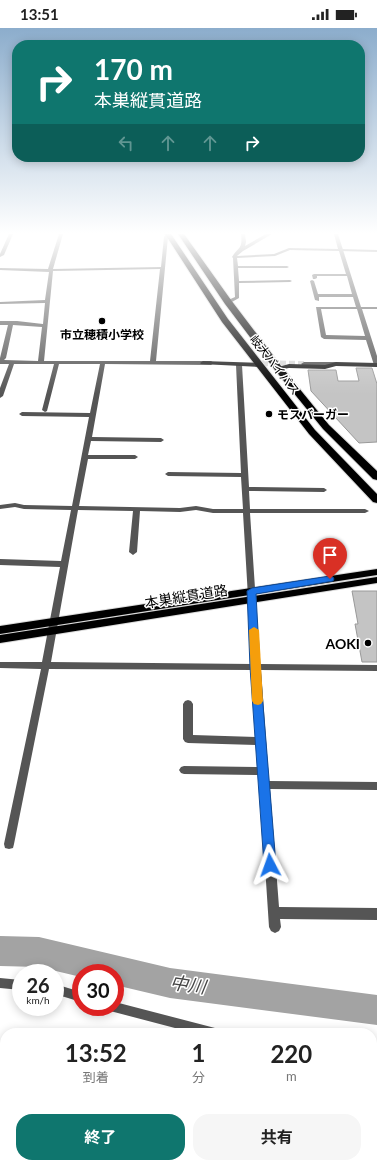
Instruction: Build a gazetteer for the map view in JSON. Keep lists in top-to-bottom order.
{
  "streets": {
    "highway": ["岐大バイパス"],
    "main road": ["本巣縦貫道路"]
  },
  "water": ["中川"],
  "places": ["市立穂積小学校", "モスバーガー", "AOKI"],
  "page": {
    "status": "13:51",
    "turn": ["170 m", "本巣縦貫道路"],
    "speed": "26 km/h",
    "limit": "30",
    "eta": [
      "13:52",
      "到着",
      "1",
      "分",
      "220",
      "m"
    ],
    "buttons": ["終了", "共有"]
  }
}
